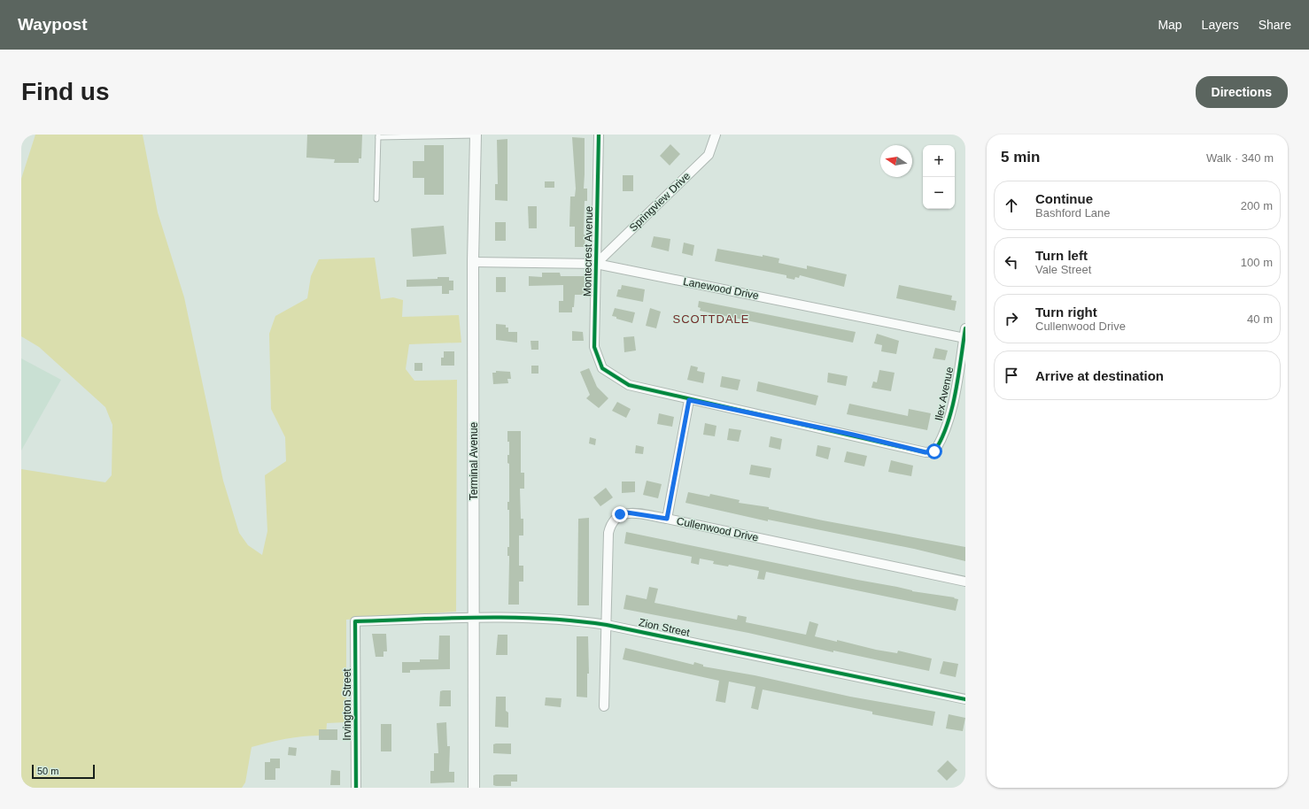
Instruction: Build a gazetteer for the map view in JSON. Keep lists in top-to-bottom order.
{
  "streets": {
    "street": [
      "Springview Drive",
      "Montecrest Avenue",
      "Lanewood Drive",
      "Ilex Avenue",
      "Terminal Avenue",
      "Cullenwood Drive",
      "Zion Street",
      "Irvington Street"
    ]
  },
  "crossings": [
    ["Springview Drive", "Montecrest Avenue"],
    ["Springview Drive", "Lanewood Drive"],
    ["Montecrest Avenue", "Lanewood Drive"],
    ["Montecrest Avenue", "Ilex Avenue"],
    ["Lanewood Drive", "Ilex Avenue"],
    ["Lanewood Drive", "Terminal Avenue"],
    ["Terminal Avenue", "Zion Street"],
    ["Cullenwood Drive", "Zion Street"],
    ["Zion Street", "Irvington Street"]
  ],
  "districts": ["SCOTTDALE"],
  "scale_bar": "50 m",
  "north": "left",
  "page": {
    "header": "Waypost",
    "nav": ["Map", "Layers", "Share"],
    "buttons": "Directions",
    "title": "Find us",
    "heading": ["5 min", "Walk · 340 m"],
    "map_buttons": ["+", "−"],
    "list": [
      ["Continue", "Bashford Lane", "200 m"],
      ["Turn left", "Vale Street", "100 m"],
      ["Turn right", "Cullenwood Drive", "40 m"],
      "Arrive at destination"
    ],
    "scale": "50 m"
  }
}
